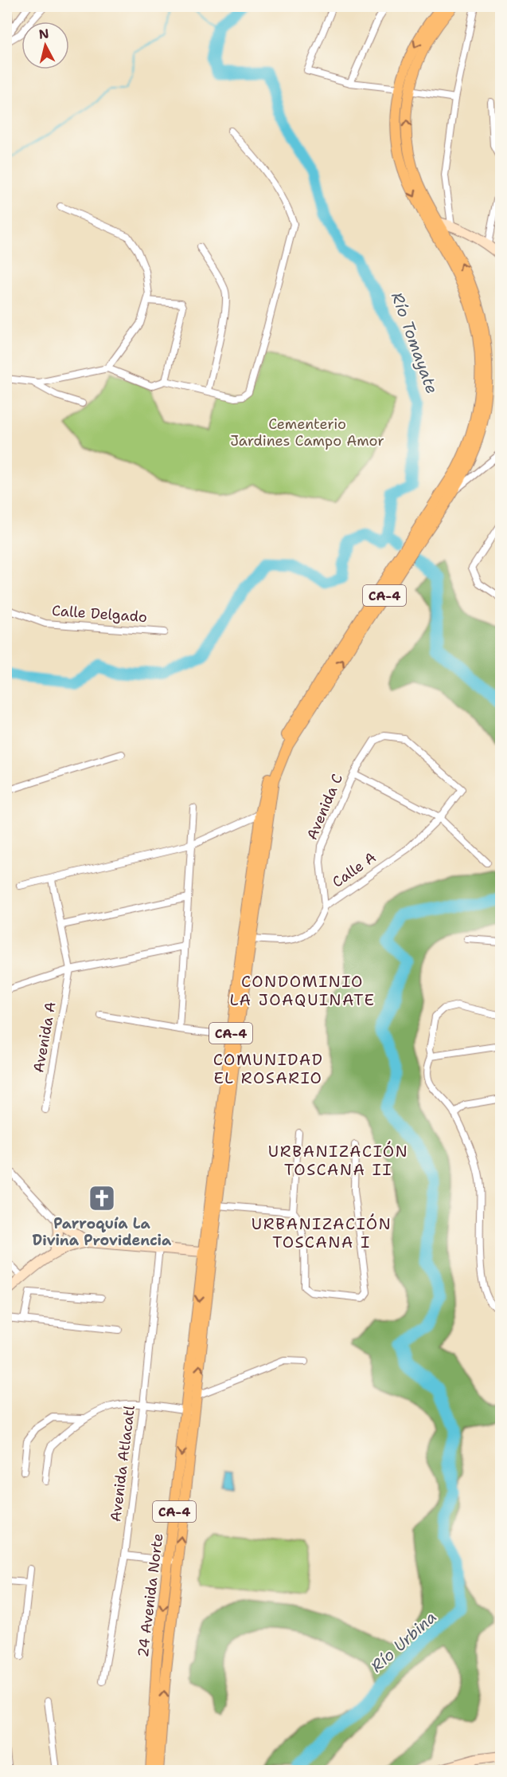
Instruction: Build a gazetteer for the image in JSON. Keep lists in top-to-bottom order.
{
  "streets": {
    "main road": ["CA-4", "24 Avenida Norte"],
    "street": [
      "Calle Delgado",
      "Avenida C",
      "Calle A",
      "Avenida A",
      "Avenida Atlacatl"
    ]
  },
  "crossings": [
    ["CA-4", "Calle A"],
    ["CA-4", "24 Avenida Norte"],
    ["Avenida C", "Calle A"]
  ],
  "districts": [
    "CONDOMINIO LA JOAQUINATE",
    "COMUNIDAD EL ROSARIO",
    "URBANIZACIÓN TOSCANA II",
    "URBANIZACIÓN TOSCANA I"
  ],
  "water": ["Río Tomayate", "Río Urbina"],
  "parks": ["Cementerio Jardines Campo Amor"],
  "places": {
    "church": ["Parroquía La Divina Providencia"]
  },
  "north": "top"
}
